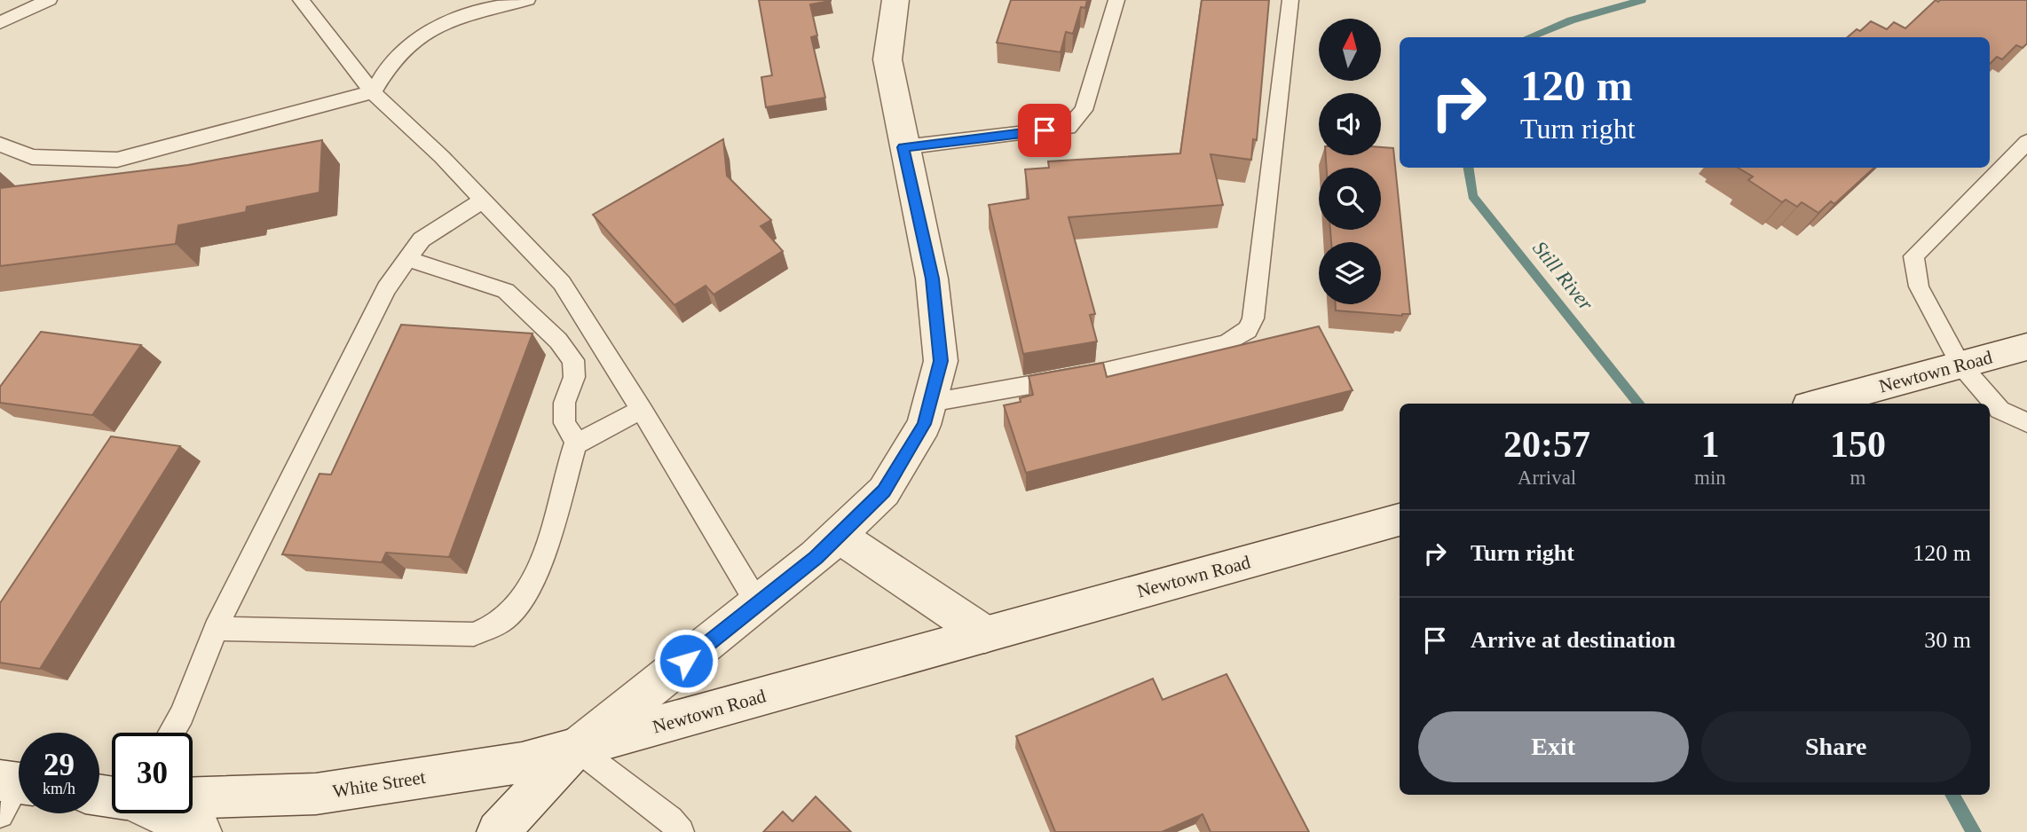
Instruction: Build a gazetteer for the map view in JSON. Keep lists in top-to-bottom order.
{
  "streets": {
    "main road": ["Newtown Road", "White Street"]
  },
  "crossings": [
    ["Newtown Road", "White Street"]
  ],
  "water": ["Still River"],
  "north": "top",
  "page": {
    "turn": ["120 m", "Turn right"],
    "eta": [
      "20:57",
      "Arrival",
      "1",
      "min",
      "150",
      "m"
    ],
    "list": [
      {
        "name": "Turn right",
        "value": "120 m"
      },
      {
        "name": "Arrive at destination",
        "value": "30 m"
      }
    ],
    "buttons": ["Exit", "Share"],
    "speed": "29 km/h",
    "limit": "30"
  }
}
